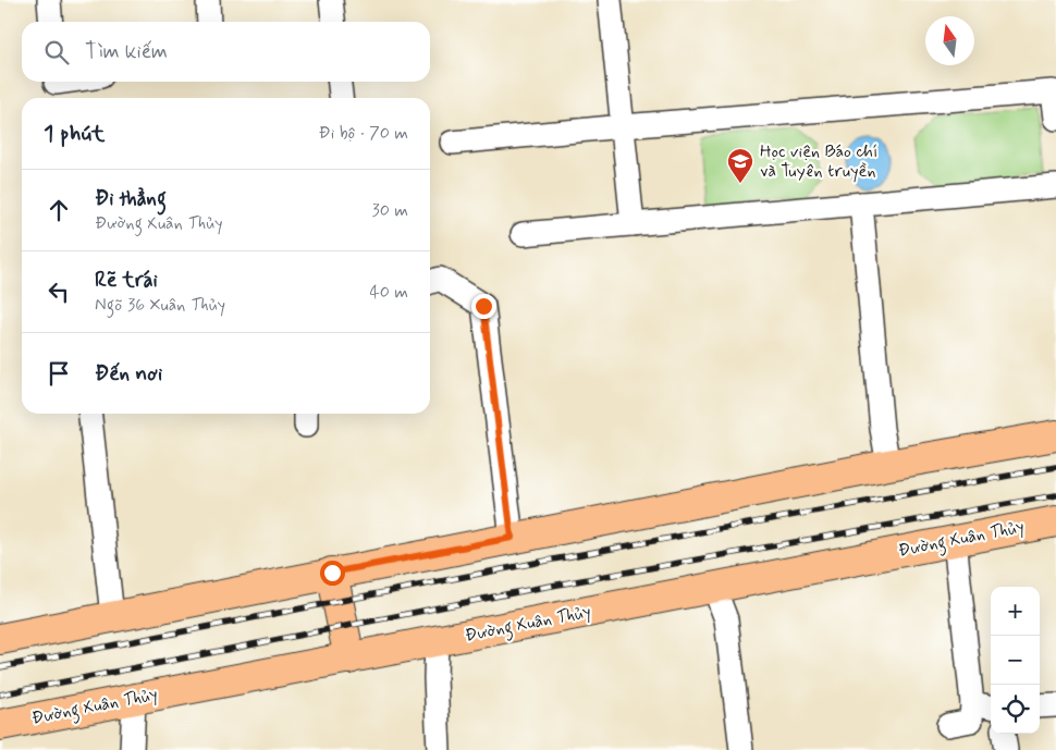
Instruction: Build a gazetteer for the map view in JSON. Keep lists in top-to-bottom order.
{
  "streets": {
    "main road": ["Đường Xuân Thủy"]
  },
  "places": {
    "school or university": ["Học viện Báo chí và Tuyên truyền"]
  },
  "north": "top",
  "page": {
    "search": "Tìm kiếm",
    "heading": ["1 phút", "Đi bộ · 70 m"],
    "list": [
      ["Đi thẳng", "Đường Xuân Thủy", "30 m"],
      ["Rẽ trái", "Ngõ 36 Xuân Thủy", "40 m"],
      "Đến nơi"
    ],
    "map_buttons": ["+", "−"]
  }
}
